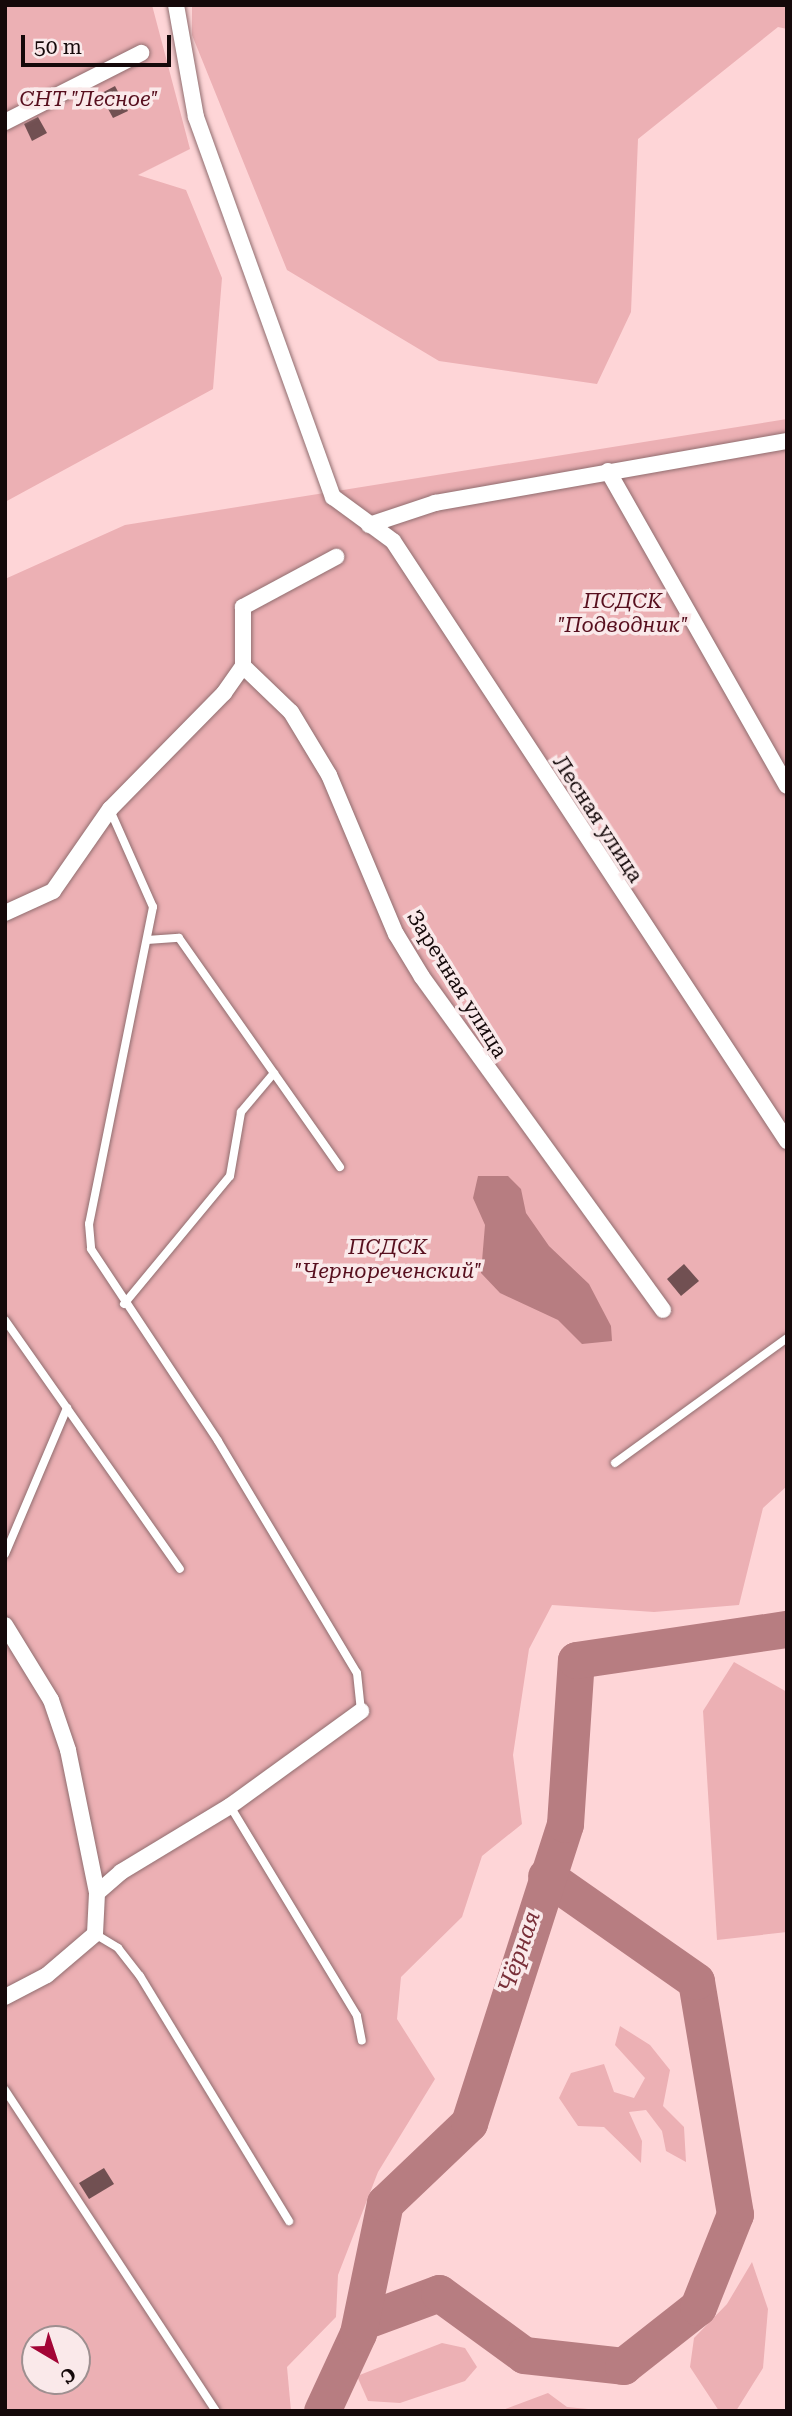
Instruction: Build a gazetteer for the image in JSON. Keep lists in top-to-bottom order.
{
  "streets": {
    "street": ["Лесная улица", "Заречная улица"]
  },
  "water": ["Чёрная"],
  "parks": ["СНТ \"Лесное\"", "ПСДСК \"Подводник\"", "ПСДСК \"Чернореченский\""],
  "scale_bar": "50 m",
  "north": "bottom right"
}
